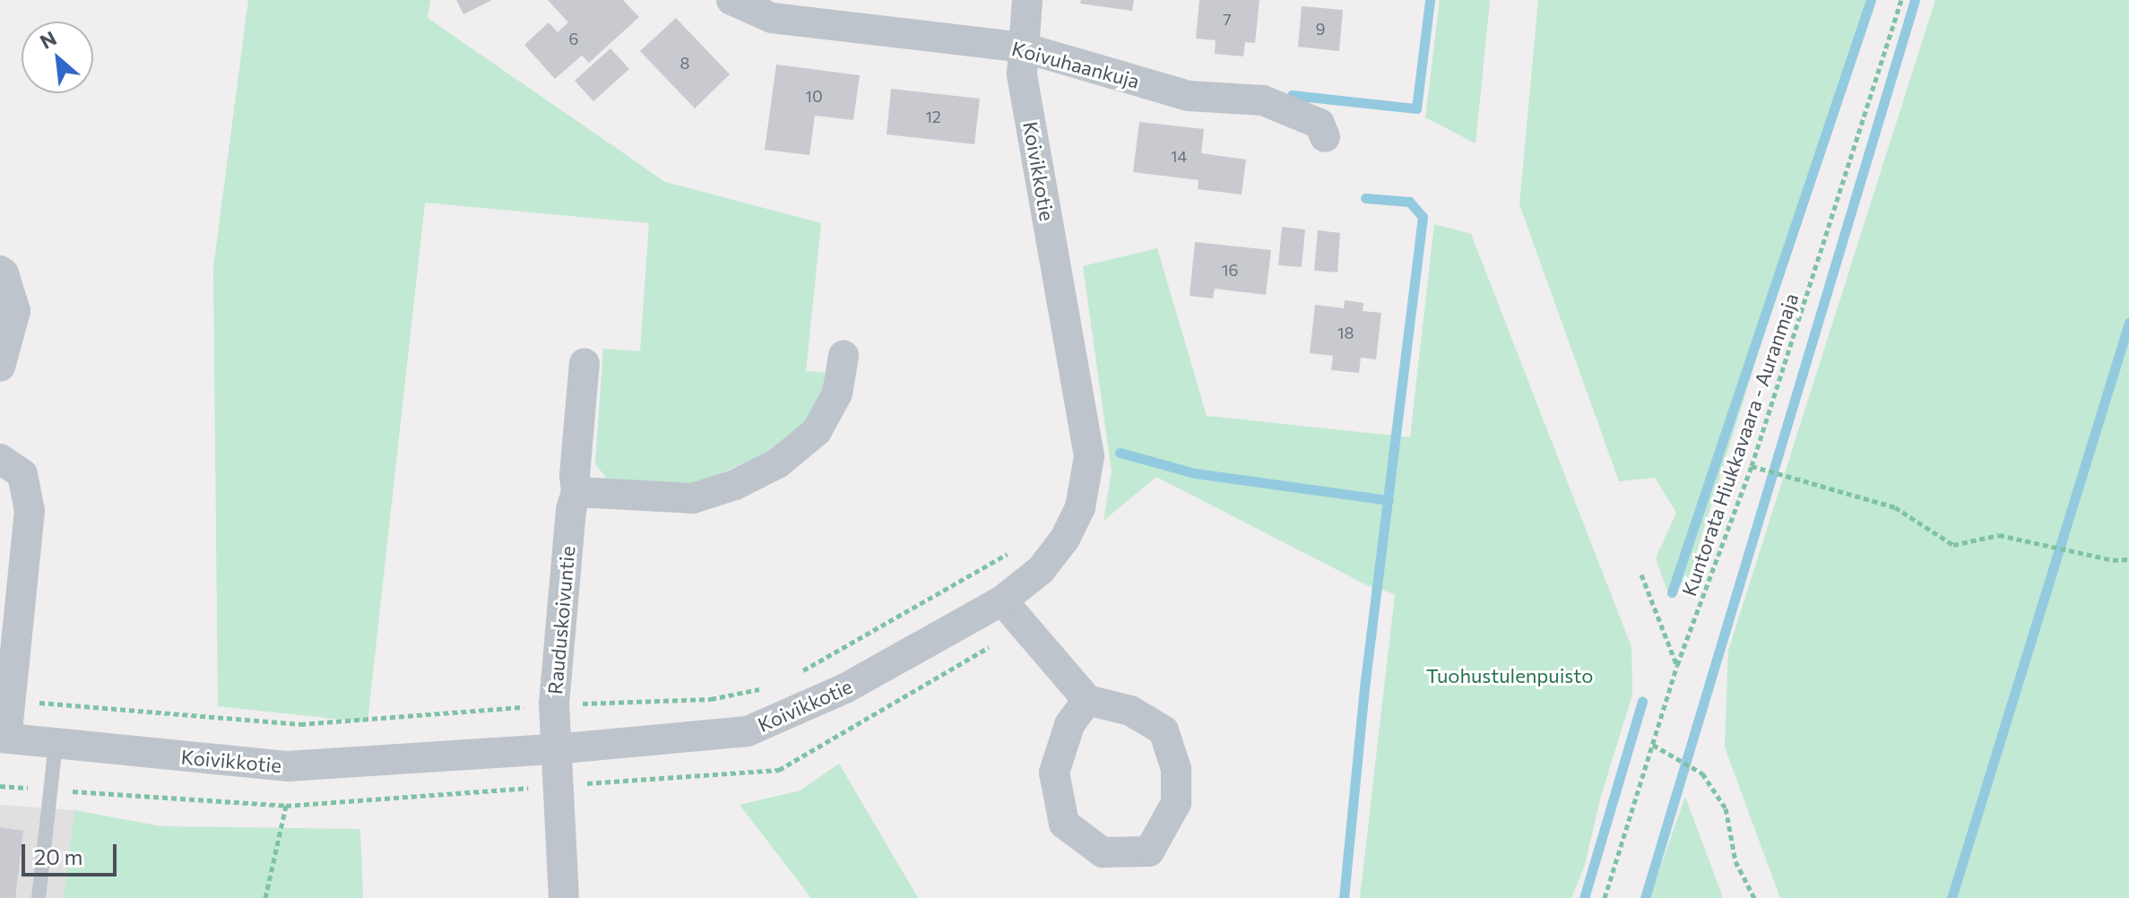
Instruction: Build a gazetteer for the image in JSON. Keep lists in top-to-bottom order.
{
  "streets": {
    "street": ["Koivuhaankuja", "Koivikkotie", "Rauduskoivuntie"],
    "path": ["Kuntorata Hiukkavaara - Auranmaja"]
  },
  "crossings": [
    ["Koivuhaankuja", "Koivikkotie"],
    ["Koivikkotie", "Rauduskoivuntie"]
  ],
  "parks": ["Tuohustulenpuisto"],
  "house_numbers": [
    "7",
    "9",
    "6",
    "8",
    "10",
    "12",
    "14",
    "16",
    "18"
  ],
  "scale_bar": "20 m",
  "north": "top left"
}
